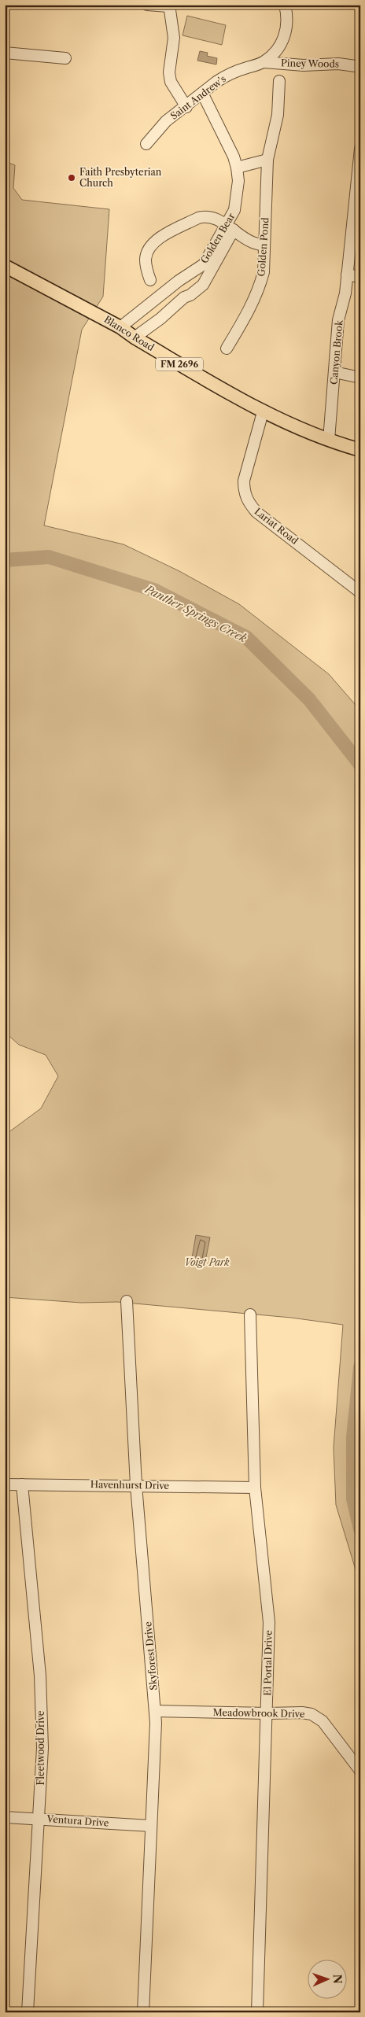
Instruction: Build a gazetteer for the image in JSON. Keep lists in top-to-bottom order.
{
  "streets": {
    "main road": ["Blanco Road", "FM 2696"],
    "street": [
      "Piney Woods",
      "Saint Andrew's",
      "Golden Bear",
      "Golden Pond",
      "Canyon Brook",
      "Lariat Road",
      "Havenhurst Drive",
      "Skyforest Drive",
      "El Portal Drive",
      "Meadowbrook Drive",
      "Fleetwood Drive",
      "Ventura Drive"
    ]
  },
  "crossings": [
    ["Piney Woods", "Saint Andrew's"],
    ["Saint Andrew's", "Golden Bear"],
    ["Golden Bear", "Blanco Road"],
    ["Blanco Road", "Canyon Brook"],
    ["Blanco Road", "Lariat Road"],
    ["Havenhurst Drive", "Skyforest Drive"],
    ["Havenhurst Drive", "El Portal Drive"],
    ["Havenhurst Drive", "Fleetwood Drive"],
    ["Skyforest Drive", "Meadowbrook Drive"],
    ["Skyforest Drive", "Ventura Drive"],
    ["El Portal Drive", "Meadowbrook Drive"],
    ["Fleetwood Drive", "Ventura Drive"]
  ],
  "water": ["Panther Springs Creek"],
  "parks": ["Voigt Park"],
  "places": ["Faith Presbyterian Church"],
  "north": "right"
}
